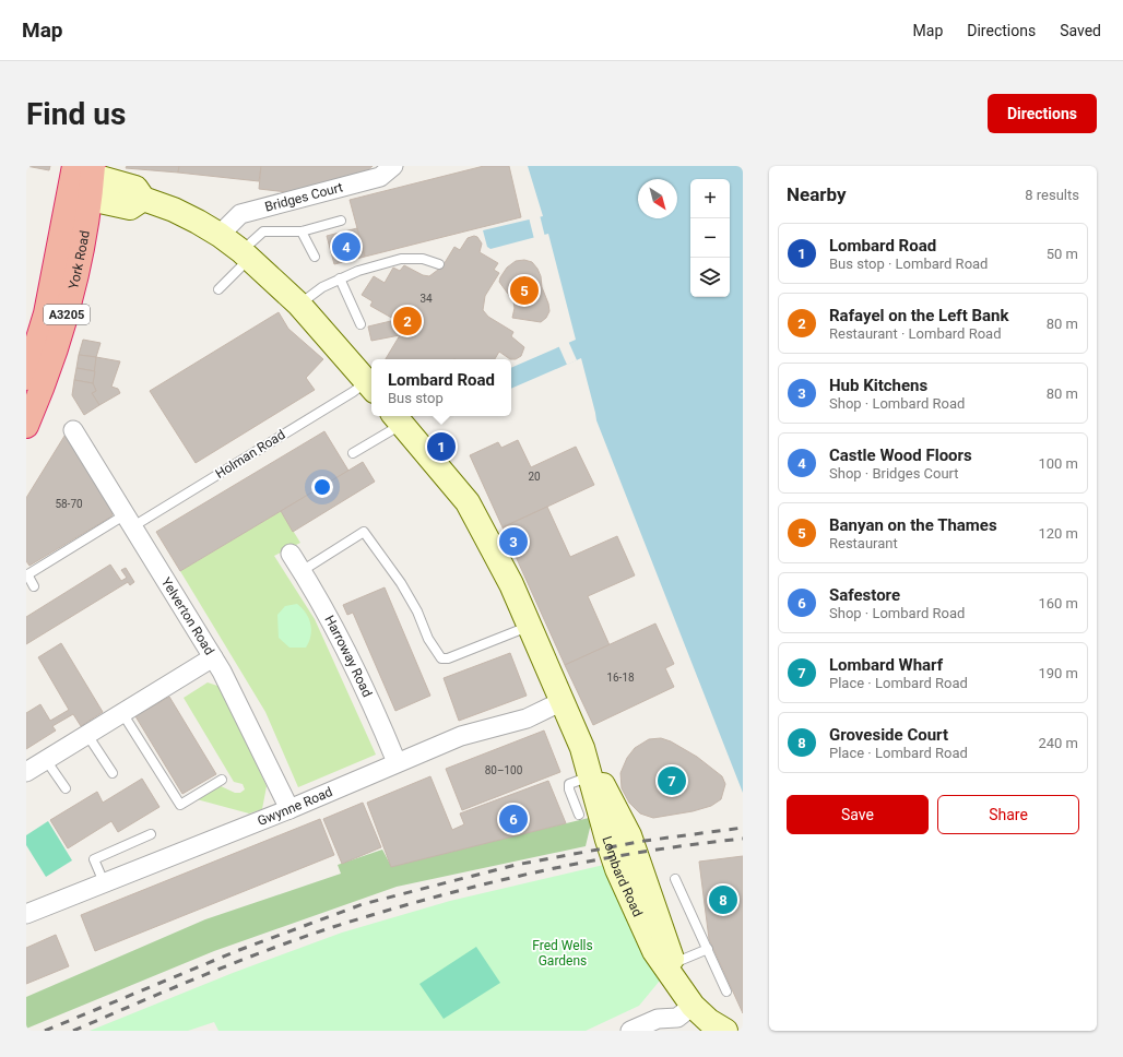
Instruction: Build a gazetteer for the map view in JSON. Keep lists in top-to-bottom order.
{
  "streets": {
    "highway": ["York Road", "A3205"],
    "main road": ["Lombard Road"],
    "street": [
      "Bridges Court",
      "Yelverton Road",
      "Harroway Road",
      "Gwynne Road"
    ],
    "lane": ["Holman Road"]
  },
  "crossings": [
    ["Holman Road", "Yelverton Road"],
    ["Yelverton Road", "Gwynne Road"],
    ["Harroway Road", "Gwynne Road"],
    ["Gwynne Road", "Lombard Road"]
  ],
  "parks": ["Fred Wells Gardens"],
  "house_numbers": [
    "34",
    "20",
    "58-70",
    "16-18",
    "80–100"
  ],
  "north": "bottom right",
  "page": {
    "header": "Map",
    "nav": ["Map", "Directions", "Saved"],
    "buttons": [
      "Directions",
      ["Save", "Share"]
    ],
    "title": "Find us",
    "heading": ["Nearby", "8 results"],
    "map_buttons": ["+", "−"],
    "list": [
      {
        "mark": "1",
        "name": "Lombard Road",
        "note": "Bus stop · Lombard Road",
        "value": "50 m"
      },
      {
        "mark": "2",
        "name": "Rafayel on the Left Bank",
        "note": "Restaurant · Lombard Road",
        "value": "80 m"
      },
      {
        "mark": "3",
        "name": "Hub Kitchens",
        "note": "Shop · Lombard Road",
        "value": "80 m"
      },
      {
        "mark": "4",
        "name": "Castle Wood Floors",
        "note": "Shop · Bridges Court",
        "value": "100 m"
      },
      {
        "mark": "5",
        "name": "Banyan on the Thames",
        "note": "Restaurant",
        "value": "120 m"
      },
      {
        "mark": "6",
        "name": "Safestore",
        "note": "Shop · Lombard Road",
        "value": "160 m"
      },
      {
        "mark": "7",
        "name": "Lombard Wharf",
        "note": "Place · Lombard Road",
        "value": "190 m"
      },
      {
        "mark": "8",
        "name": "Groveside Court",
        "note": "Place · Lombard Road",
        "value": "240 m"
      }
    ],
    "pins": [
      "4",
      "5",
      "2",
      "1",
      "3",
      "7",
      "6",
      "8"
    ],
    "popup": ["Lombard Road", "Bus stop"]
  }
}
